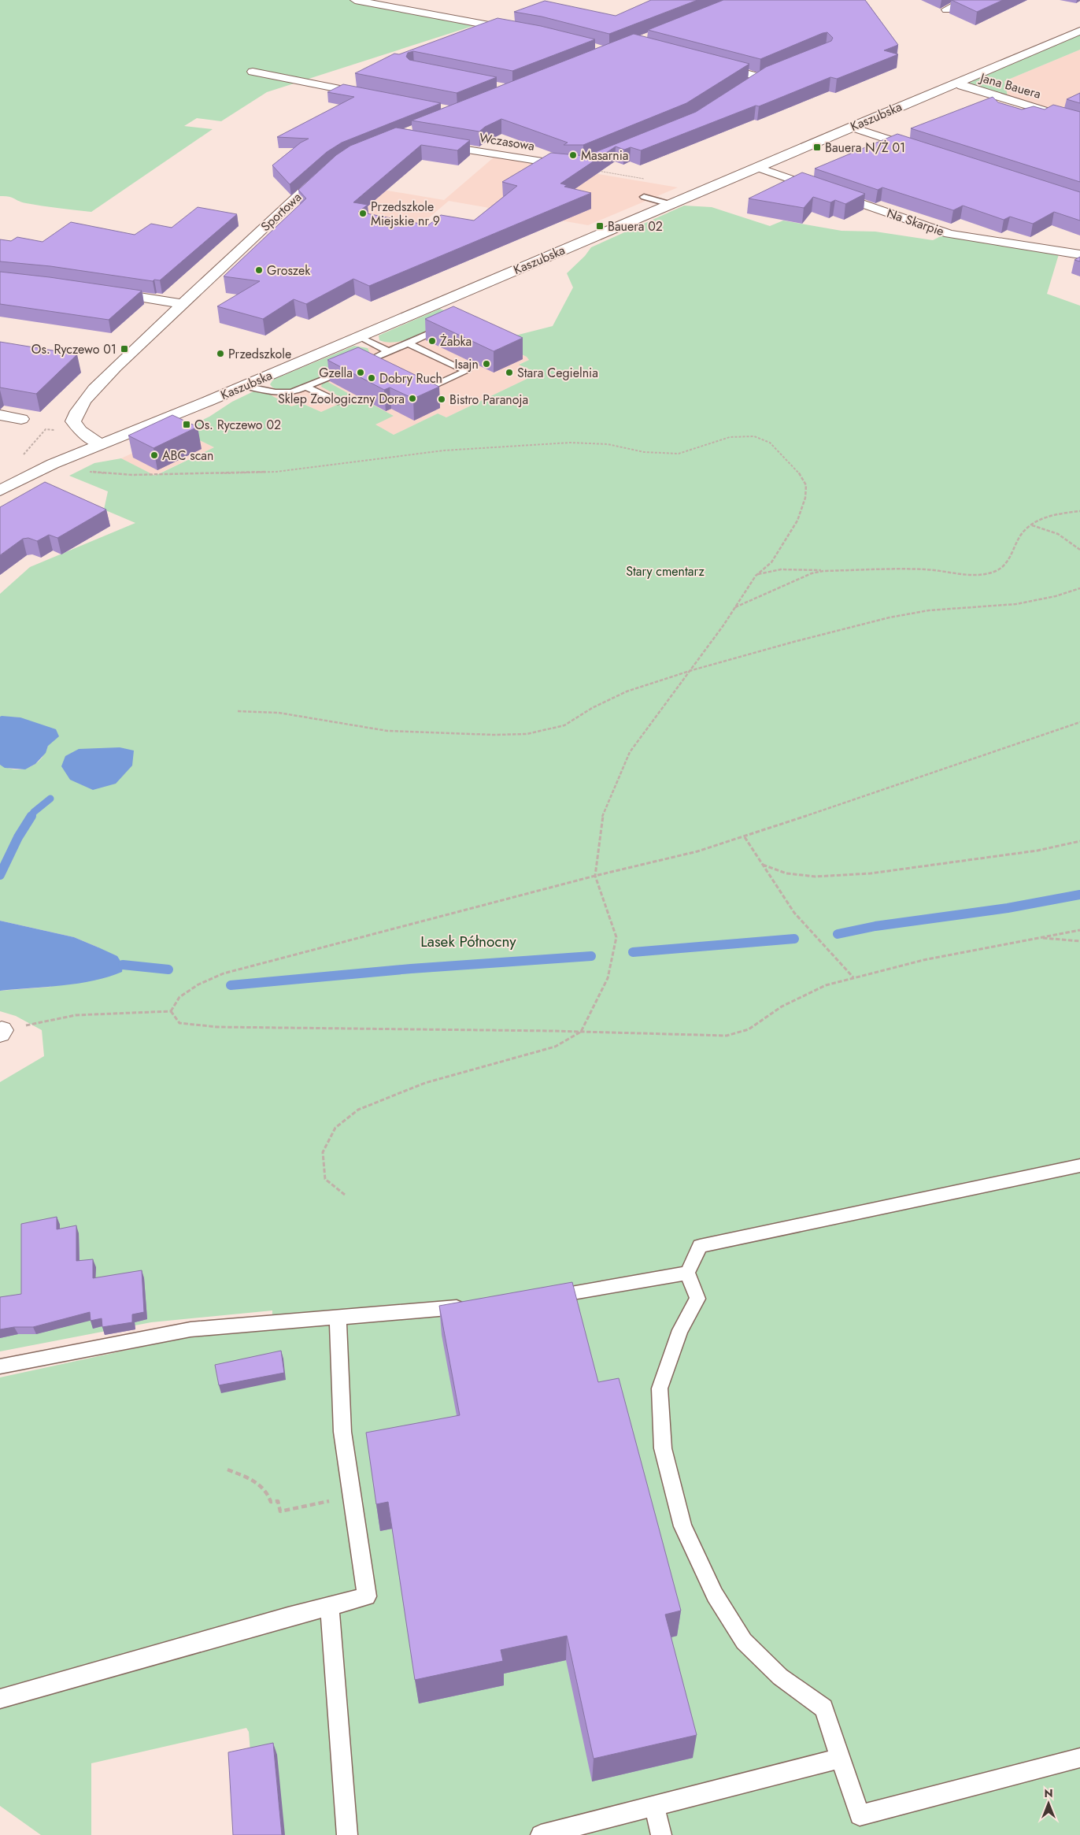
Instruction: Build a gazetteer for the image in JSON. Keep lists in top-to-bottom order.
{
  "streets": {
    "street": [
      "Jana Bauera",
      "Kaszubska",
      "Wczasowa",
      "Sportowa",
      "Na Skarpie"
    ]
  },
  "crossings": [
    ["Jana Bauera", "Kaszubska"],
    ["Kaszubska", "Sportowa"],
    ["Kaszubska", "Na Skarpie"]
  ],
  "parks": ["Stary cmentarz", "Lasek Północny"],
  "places": {
    "transit": [
      "Bauera N/Ż 01",
      "Bauera 02",
      "Os. Ryczewo 01",
      "Os. Ryczewo 02"
    ],
    "other": [
      "Masarnia",
      "Przedszkole Miejskie nr 9",
      "Groszek",
      "Żabka",
      "Przedszkole",
      "Isajn",
      "Gzella",
      "Stara Cegielnia",
      "Dobry Ruch",
      "Sklep Zoologiczny Dora",
      "Bistro Paranoja",
      "ABC scan"
    ]
  },
  "north": "top"
}
